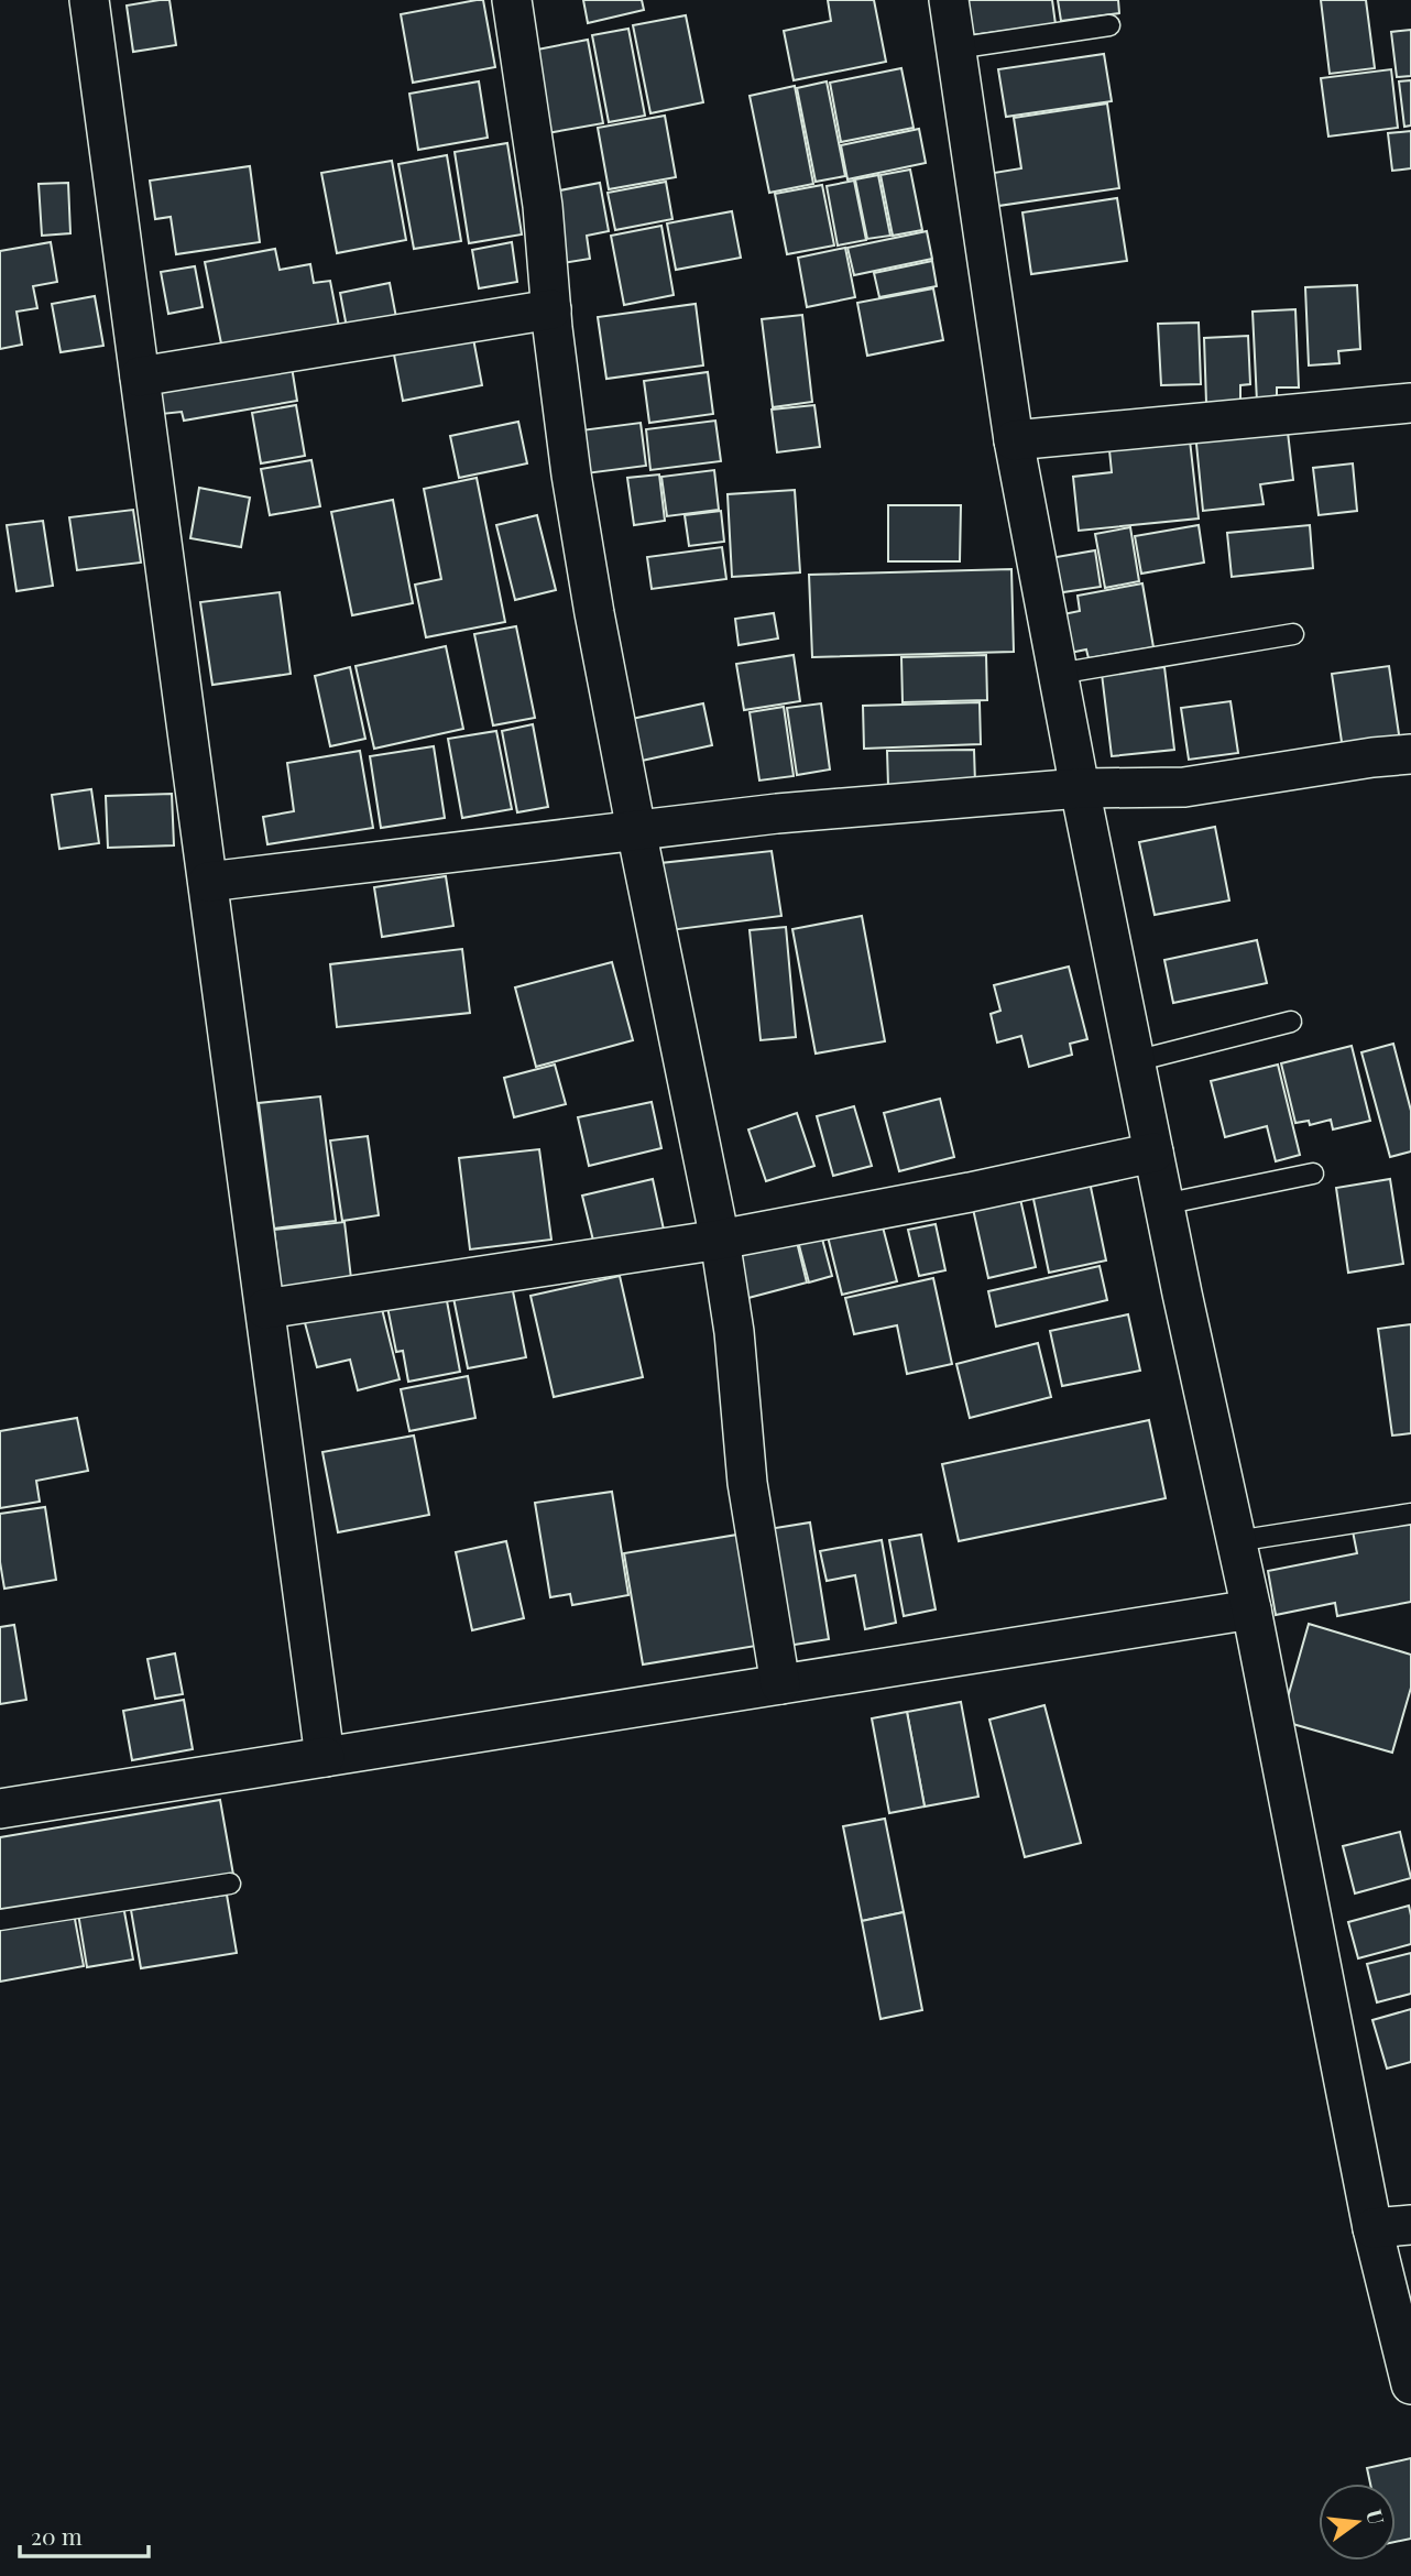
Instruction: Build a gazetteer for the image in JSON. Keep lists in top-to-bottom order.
{
  "scale_bar": "20 m",
  "north": "right"
}
